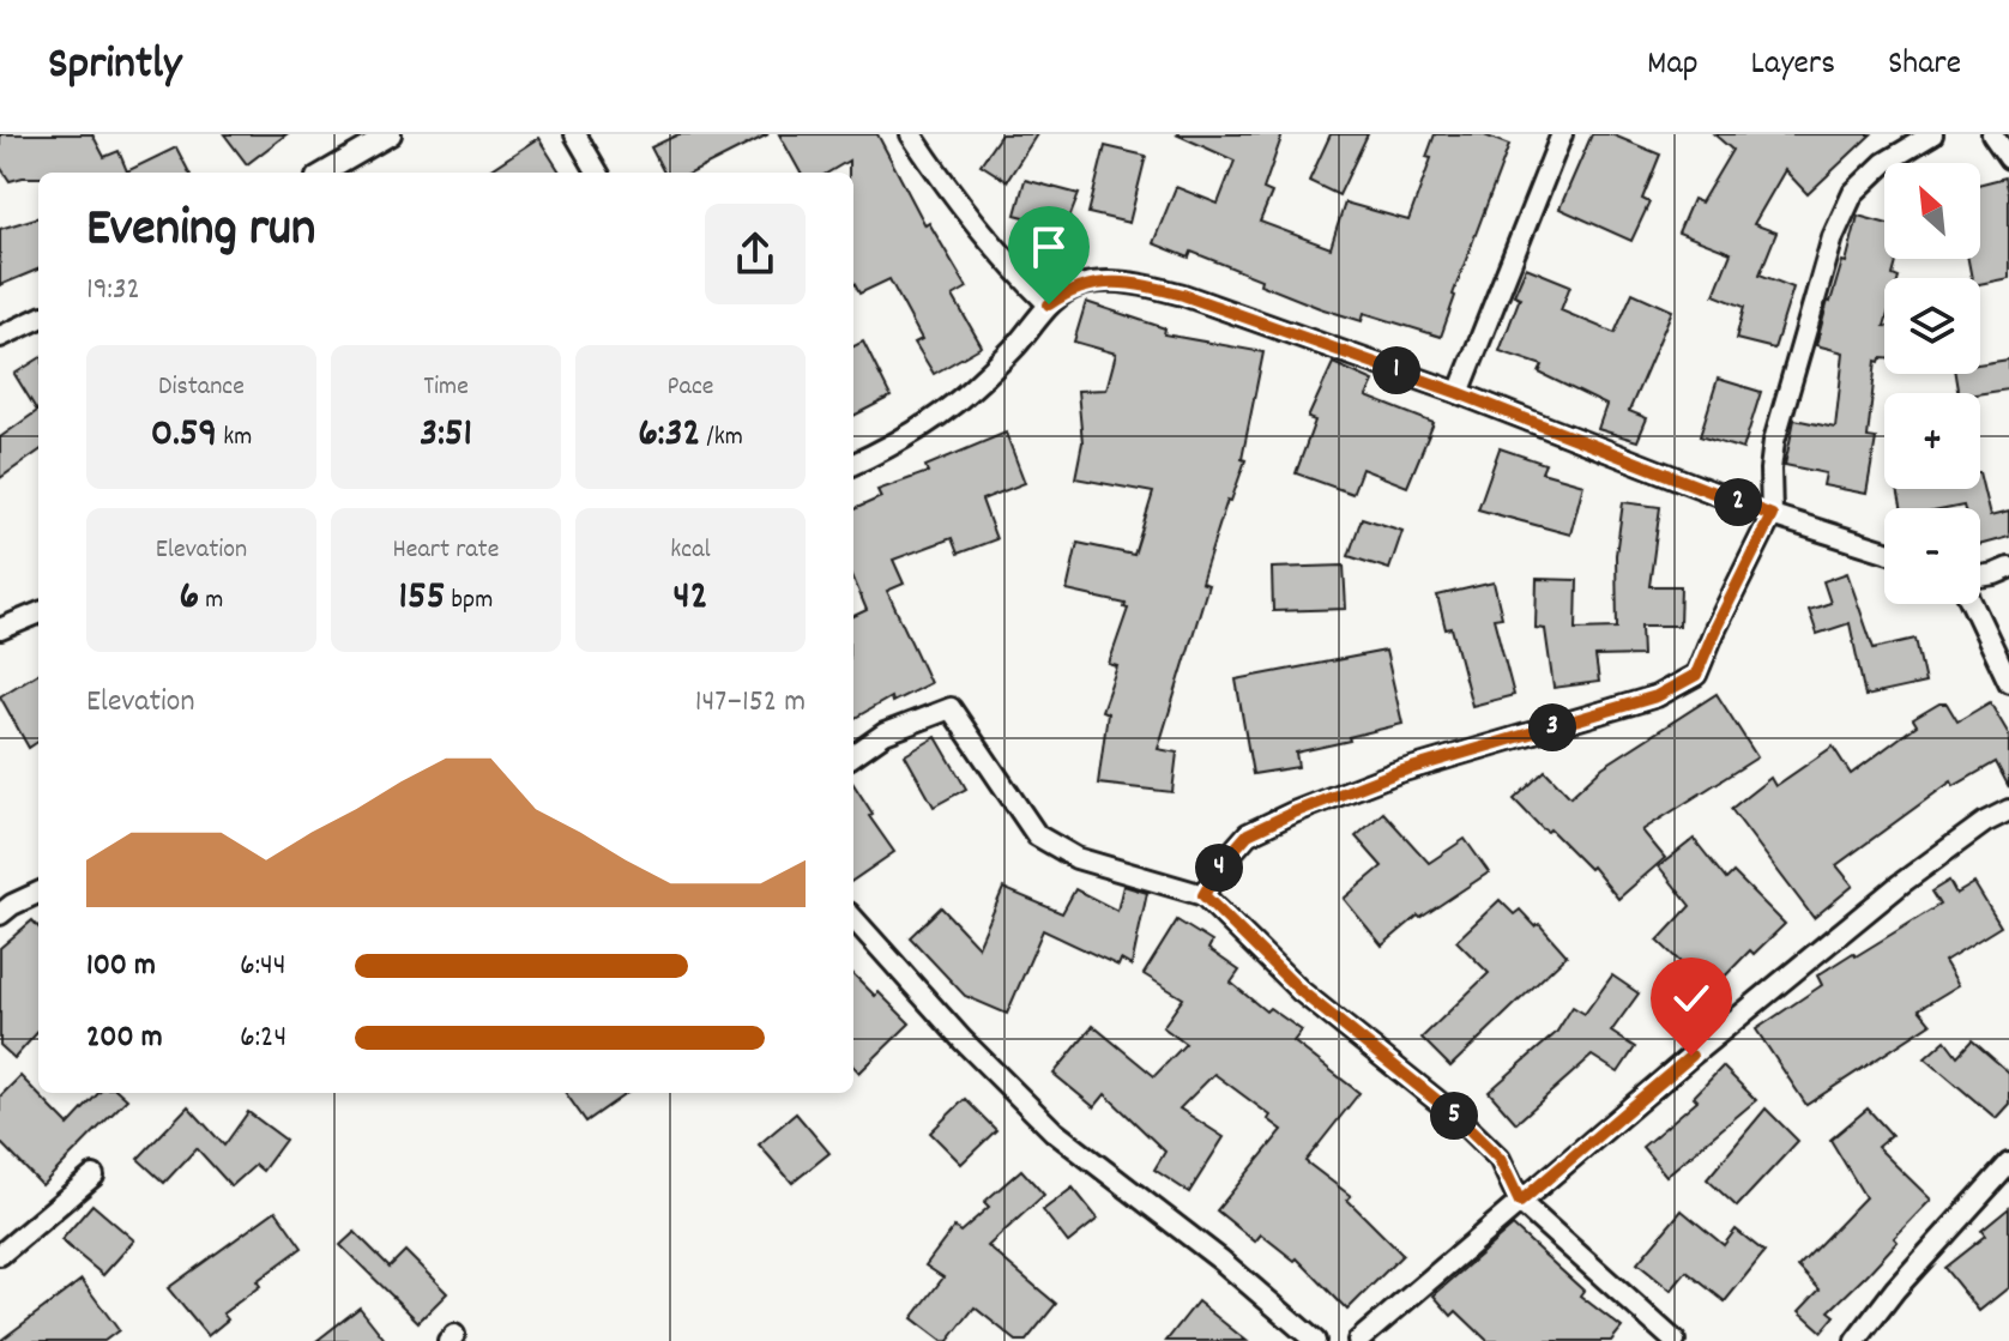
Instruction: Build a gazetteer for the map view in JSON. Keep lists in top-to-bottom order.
{
  "north": "top left",
  "page": {
    "header": "Sprintly",
    "nav": ["Map", "Layers", "Share"],
    "map_buttons": ["+", "−"],
    "heading": ["Evening run", "19:32"],
    "stats": [
      ["Distance", "0.59 km"],
      ["Time", "3:51"],
      ["Pace", "6:32 /km"],
      ["Elevation", "6 m"],
      ["Heart rate", "155 bpm"],
      ["kcal", "42"]
    ],
    "pins": [
      "1",
      "2",
      "3",
      "4",
      "5"
    ],
    "chart": ["Elevation", "147–152 m"],
    "list": [
      {
        "name": "100 m",
        "note": "6:44"
      },
      {
        "name": "200 m",
        "note": "6:24"
      }
    ]
  }
}
